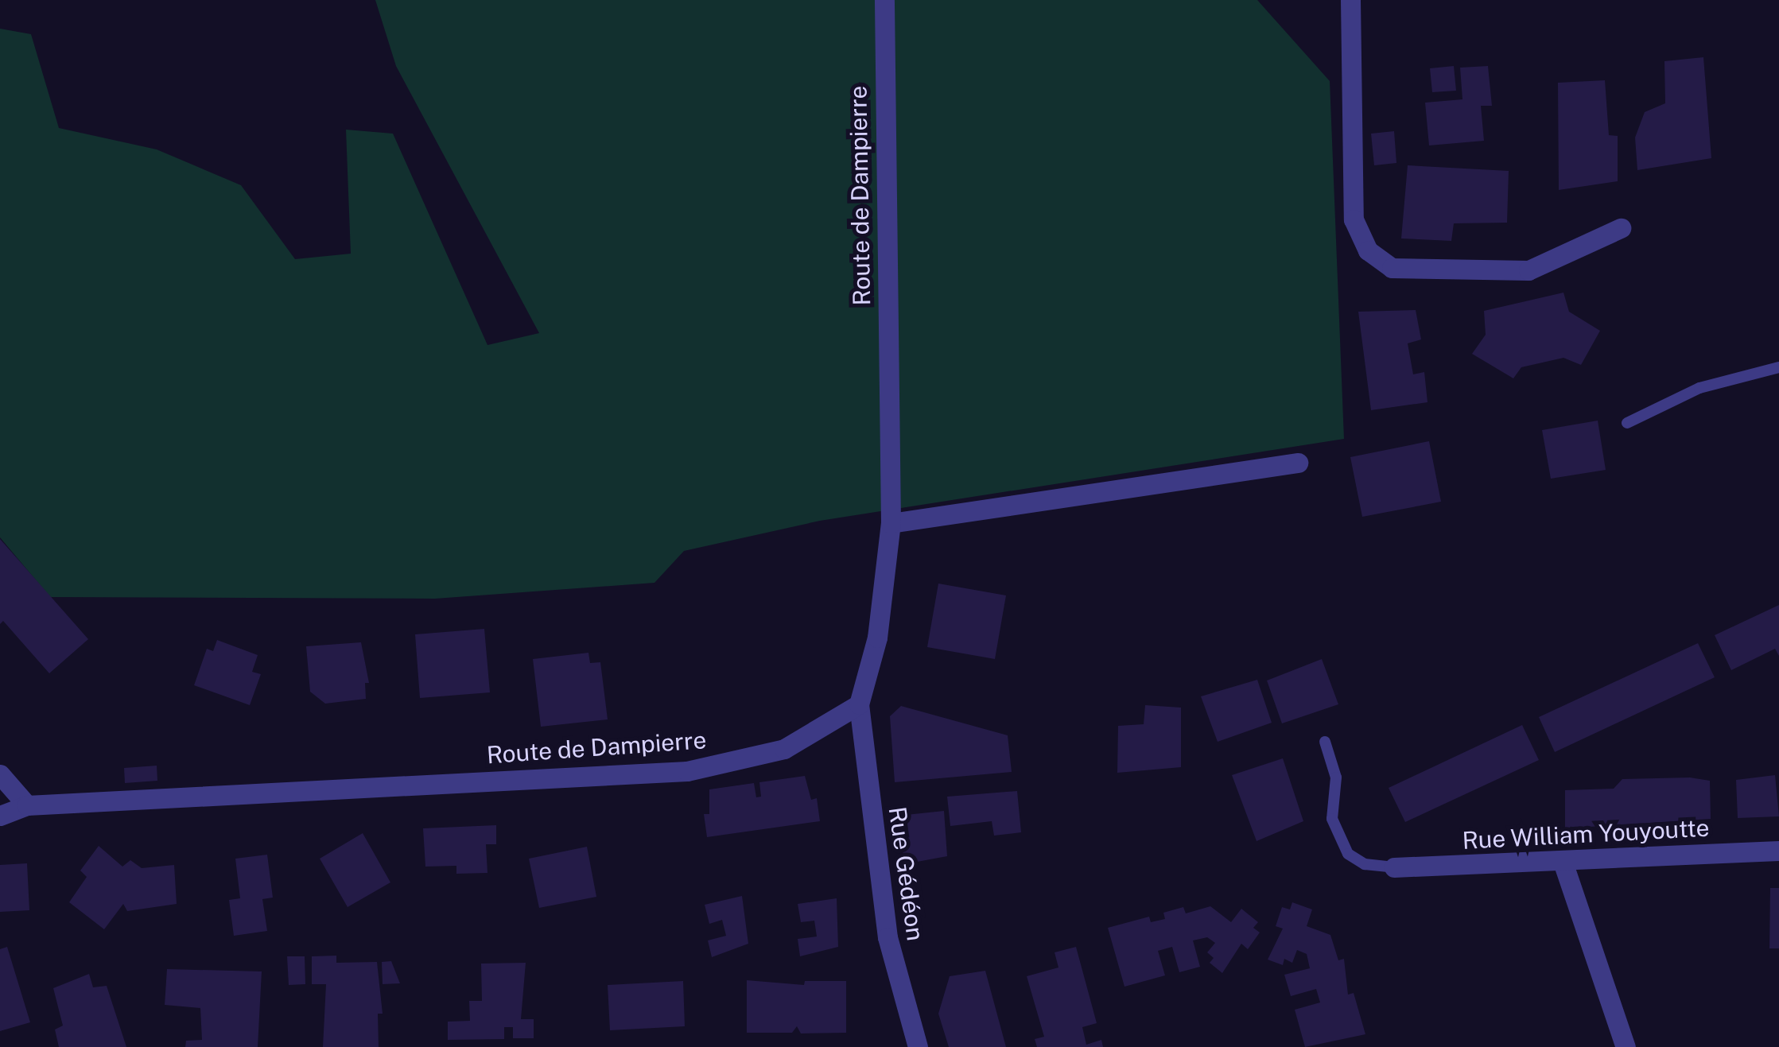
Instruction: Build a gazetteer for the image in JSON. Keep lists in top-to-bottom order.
{
  "streets": {
    "street": ["Route de Dampierre", "Rue William Youyoutte", "Rue Gédéon"]
  },
  "crossings": [
    ["Route de Dampierre", "Rue Gédéon"]
  ]
}
